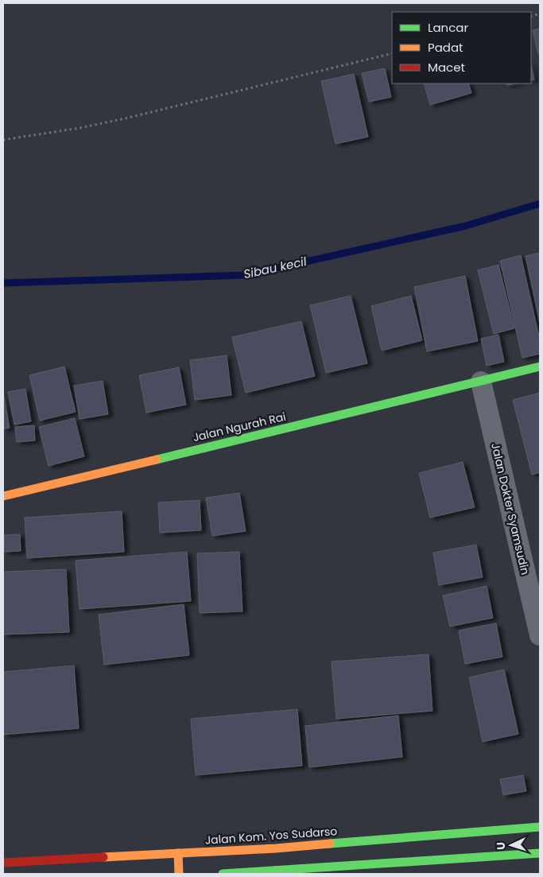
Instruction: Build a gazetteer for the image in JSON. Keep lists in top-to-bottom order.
{
  "streets": {
    "main road": ["Jalan Ngurah Rai", "Jalan Kom. Yos Sudarso"],
    "street": ["Jalan Dokter Syamsudin"]
  },
  "crossings": [
    ["Jalan Ngurah Rai", "Jalan Dokter Syamsudin"]
  ],
  "water": ["Sibau kecil"],
  "legend": ["Lancar", "Padat", "Macet"],
  "north": "left"
}
